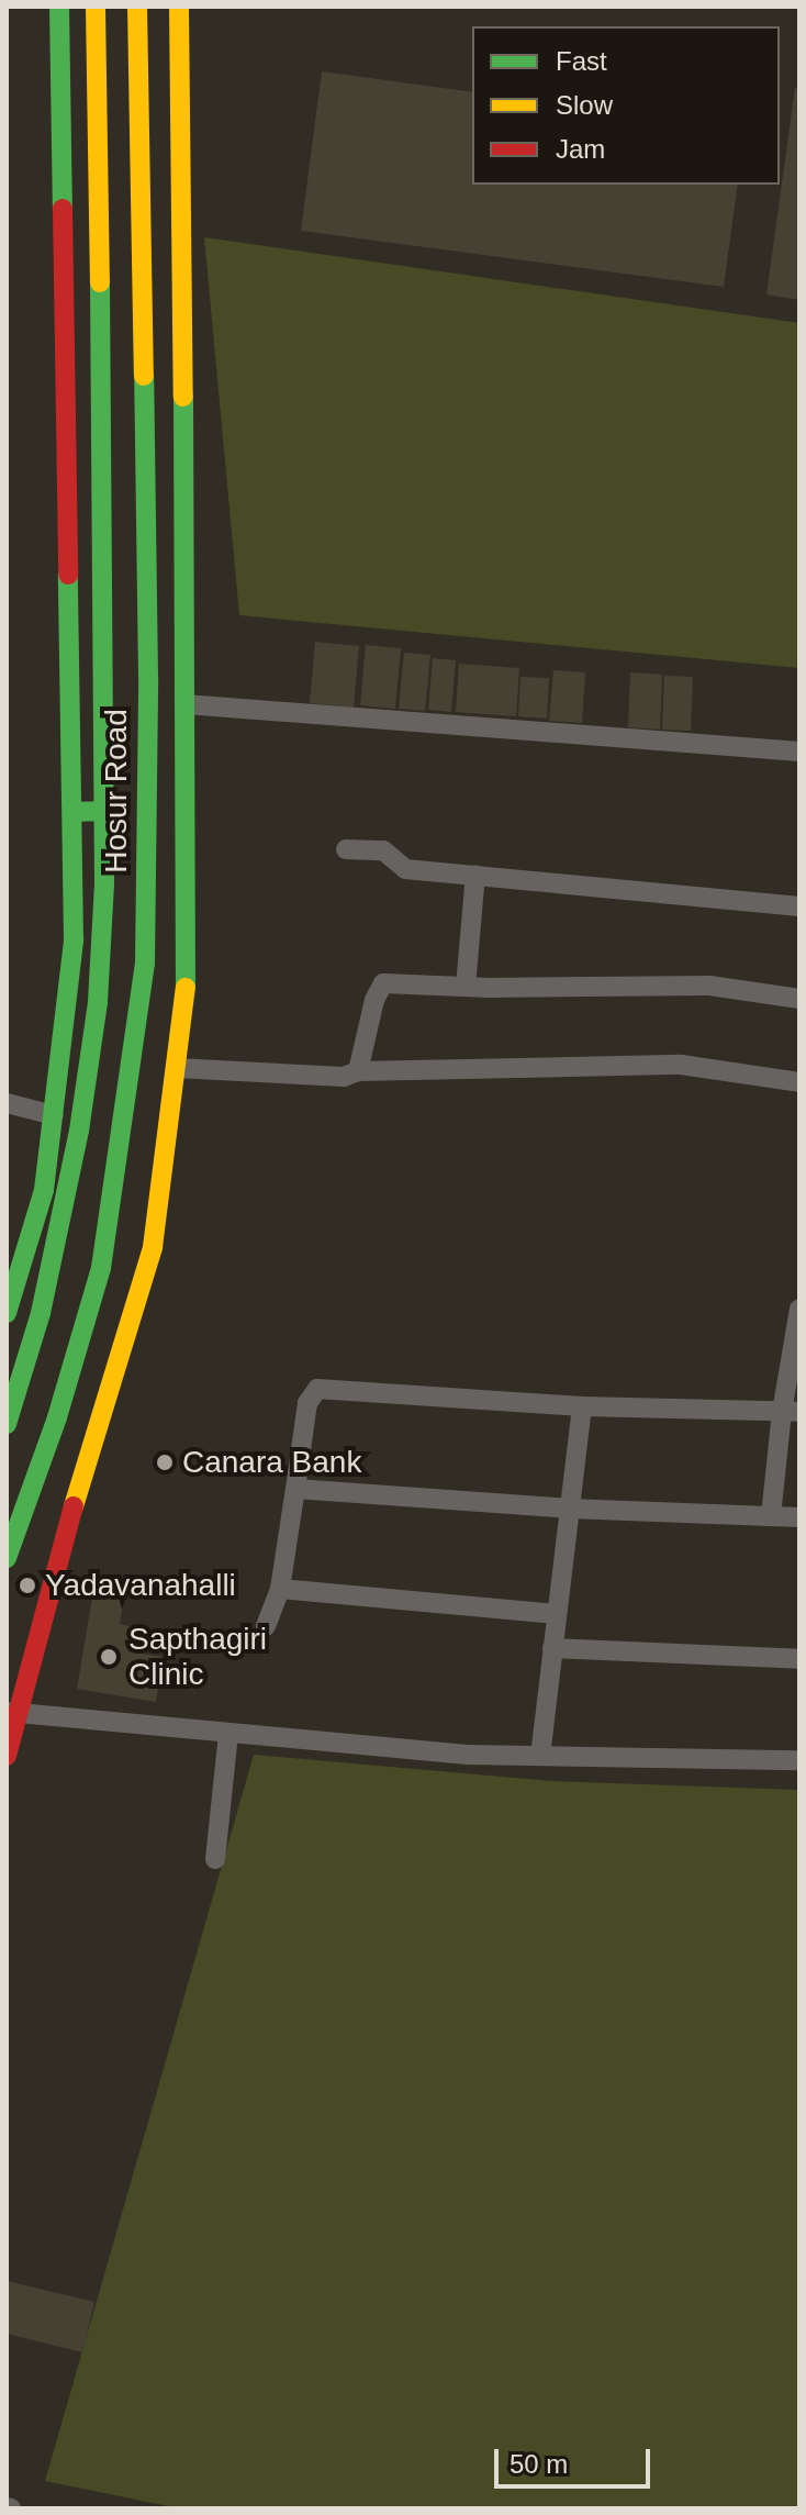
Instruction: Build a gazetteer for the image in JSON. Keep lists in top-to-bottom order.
{
  "streets": {
    "main road": ["Hosur Road"]
  },
  "places": ["Canara Bank", "Yadavanahalli", "Sapthagiri Clinic"],
  "legend": ["Fast", "Slow", "Jam"],
  "scale_bar": "50 m"
}
